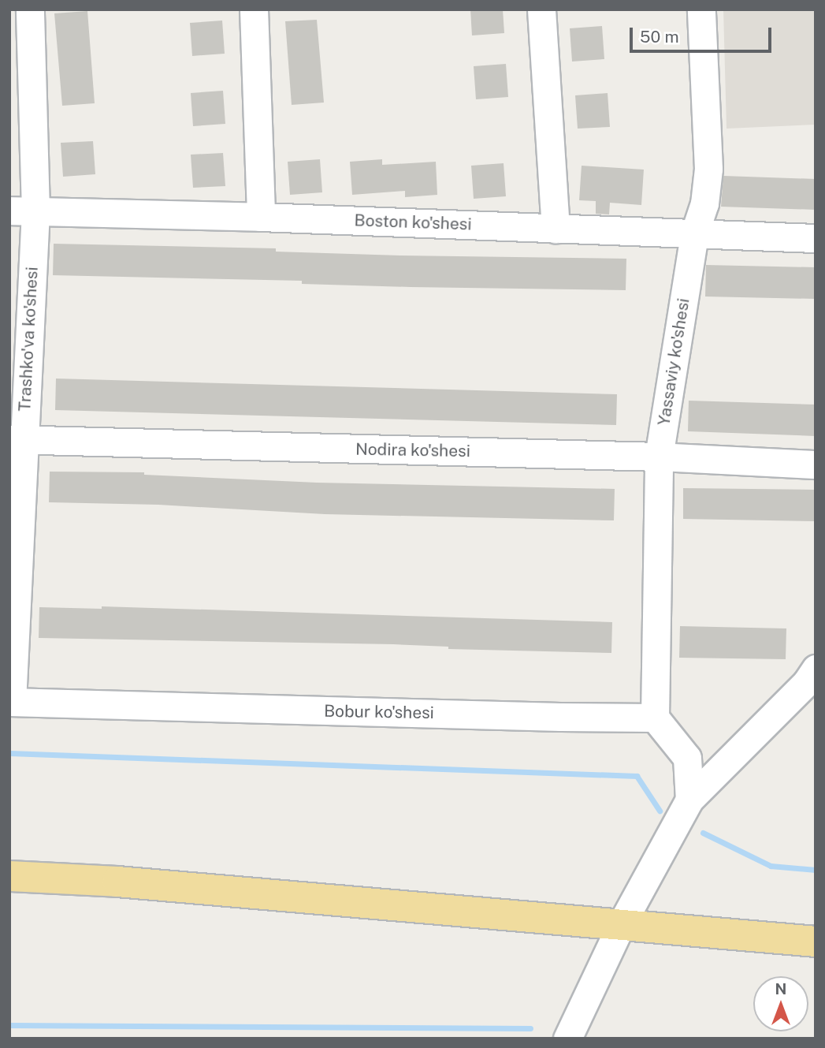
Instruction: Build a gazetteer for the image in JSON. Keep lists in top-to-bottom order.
{
  "streets": {
    "street": [
      "Boston ko'shesi",
      "Trashko'va ko'shesi",
      "Yassaviy ko'shesi",
      "Nodira ko'shesi",
      "Bobur ko'shesi"
    ]
  },
  "crossings": [
    ["Boston ko'shesi", "Trashko'va ko'shesi"],
    ["Boston ko'shesi", "Yassaviy ko'shesi"],
    ["Trashko'va ko'shesi", "Nodira ko'shesi"],
    ["Trashko'va ko'shesi", "Bobur ko'shesi"],
    ["Yassaviy ko'shesi", "Nodira ko'shesi"],
    ["Yassaviy ko'shesi", "Bobur ko'shesi"]
  ],
  "scale_bar": "50 m",
  "north": "top"
}
